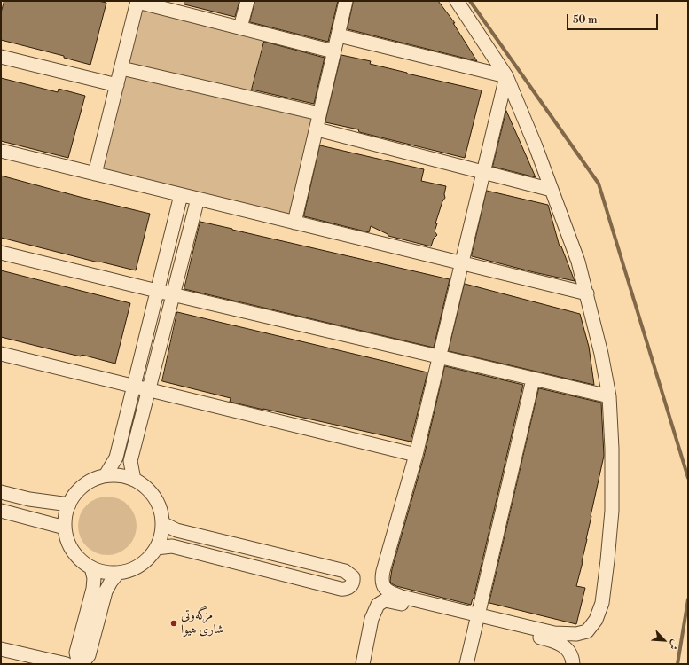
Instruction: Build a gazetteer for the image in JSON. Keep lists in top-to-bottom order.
{
  "places": ["مزگەوتی شاری هیوا"],
  "scale_bar": "50 m",
  "north": "bottom right"
}
